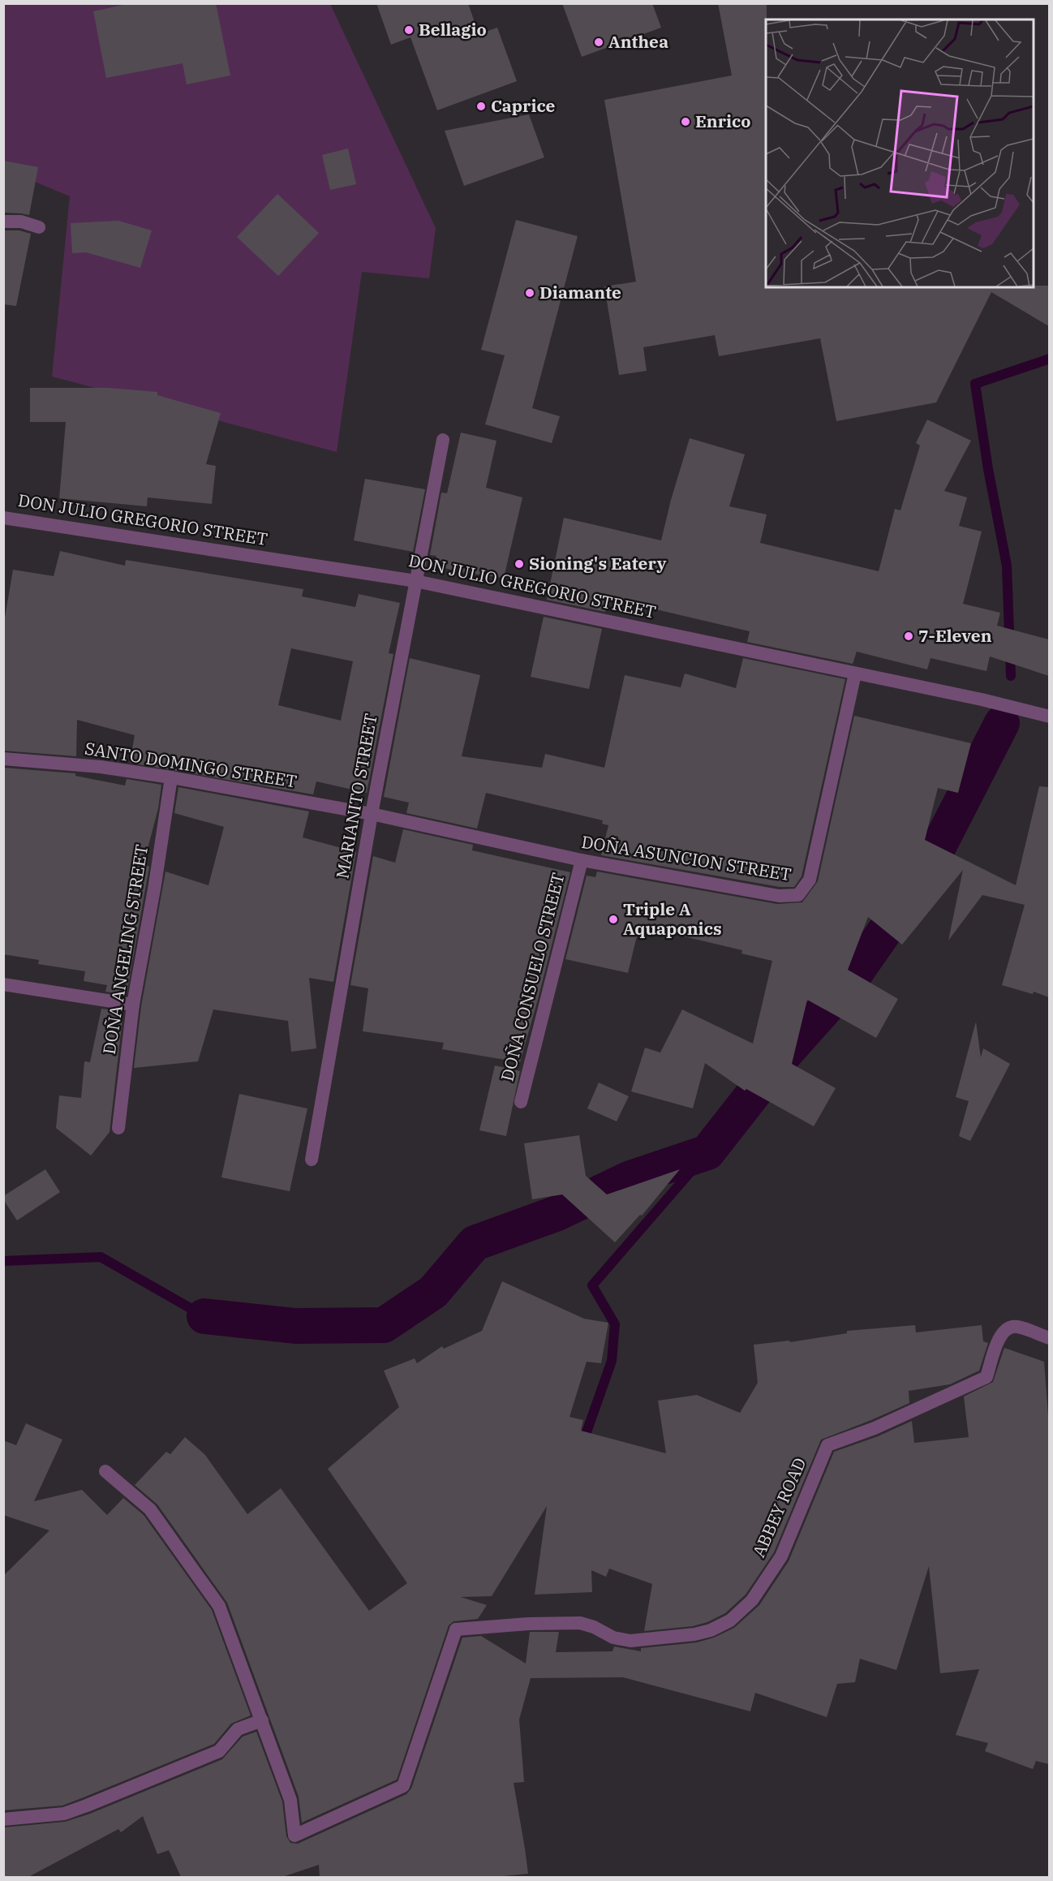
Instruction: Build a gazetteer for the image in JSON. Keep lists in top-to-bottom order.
{
  "streets": {
    "street": [
      "DON JULIO GREGORIO STREET",
      "SANTO DOMINGO STREET",
      "MARIANITO STREET",
      "DOÑA ASUNCION STREET",
      "DOÑA ANGELING STREET",
      "DOÑA CONSUELO STREET",
      "ABBEY ROAD"
    ]
  },
  "crossings": [
    ["DON JULIO GREGORIO STREET", "MARIANITO STREET"],
    ["DON JULIO GREGORIO STREET", "DOÑA ASUNCION STREET"],
    ["SANTO DOMINGO STREET", "MARIANITO STREET"],
    ["SANTO DOMINGO STREET", "DOÑA ASUNCION STREET"],
    ["SANTO DOMINGO STREET", "DOÑA ANGELING STREET"],
    ["MARIANITO STREET", "DOÑA ASUNCION STREET"],
    ["DOÑA ASUNCION STREET", "DOÑA CONSUELO STREET"]
  ],
  "places": [
    "Bellagio",
    "Anthea",
    "Caprice",
    "Enrico",
    "Diamante",
    "Sioning's Eatery",
    "7-Eleven",
    "Triple A Aquaponics"
  ]
}
